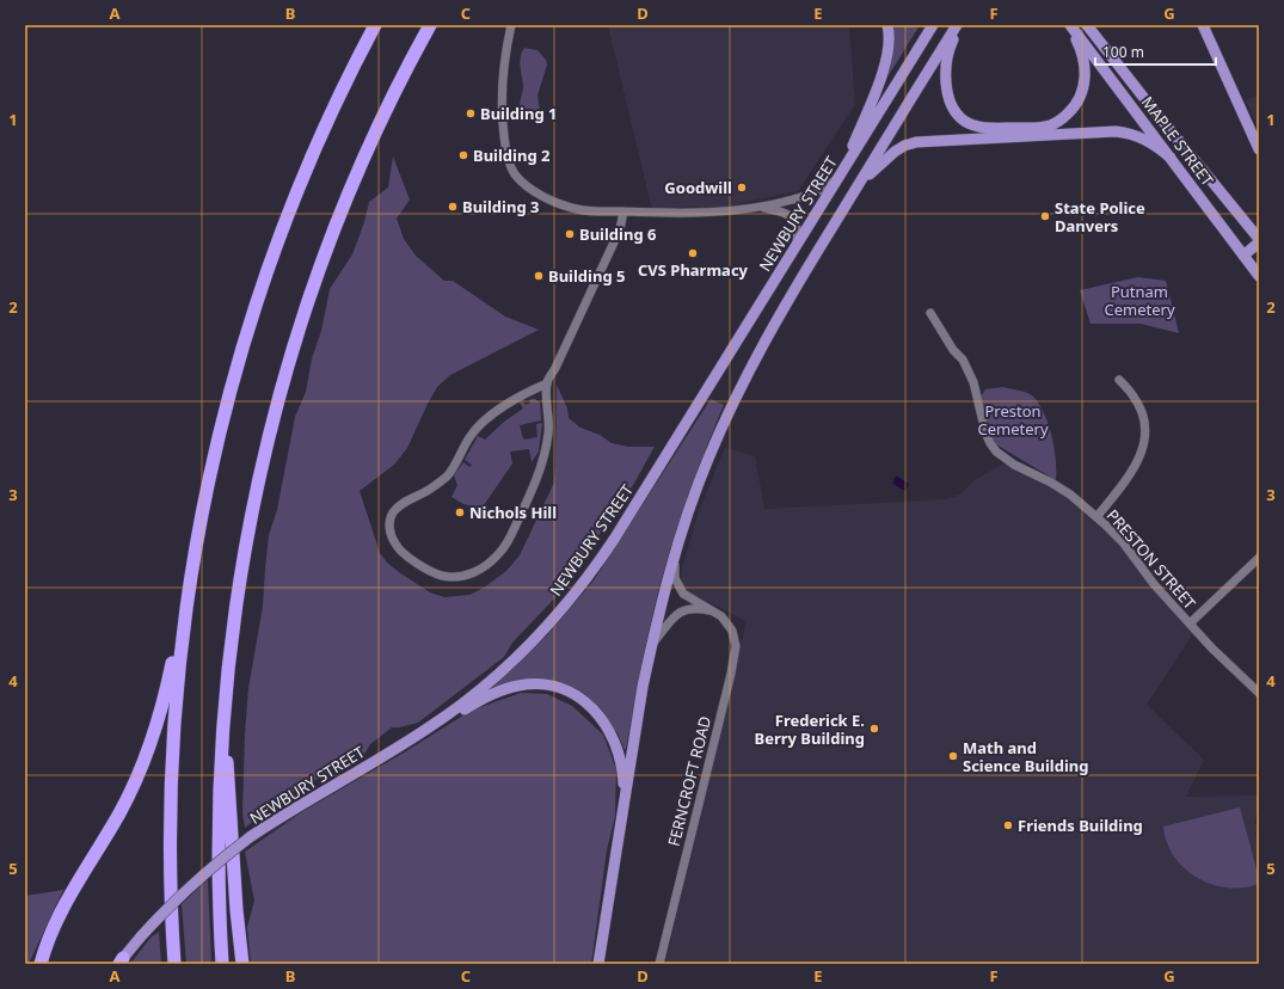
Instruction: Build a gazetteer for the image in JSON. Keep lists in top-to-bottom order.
{
  "streets": {
    "main road": ["MAPLE STREET", "NEWBURY STREET"],
    "street": ["PRESTON STREET", "FERNCROFT ROAD"]
  },
  "parks": ["Putnam Cemetery", "Preston Cemetery"],
  "places": [
    "Building 1",
    "Building 2",
    "Goodwill",
    "Building 3",
    "State Police Danvers",
    "Building 6",
    "CVS Pharmacy",
    "Building 5",
    "Nichols Hill",
    "Frederick E. Berry Building",
    "Math and Science Building",
    "Friends Building"
  ],
  "scale_bar": "100 m",
  "grid": {
    "columns": [
      "A",
      "B",
      "C",
      "D",
      "E",
      "F",
      "G"
    ],
    "rows": [
      "1",
      "2",
      "3",
      "4",
      "5"
    ]
  }
}
